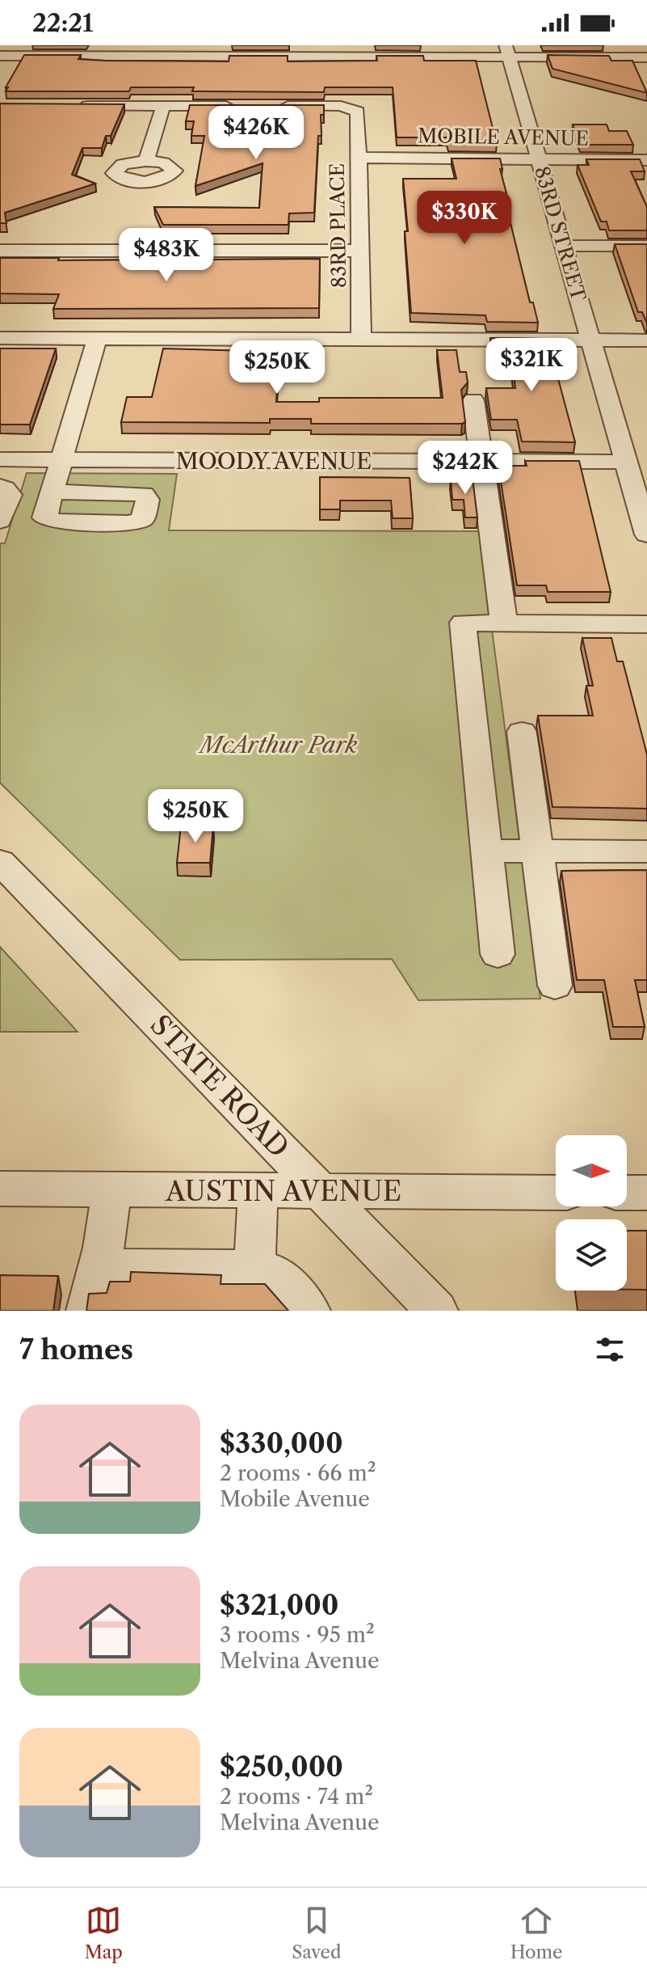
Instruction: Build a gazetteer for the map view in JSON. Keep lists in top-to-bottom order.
{
  "streets": {
    "street": [
      "MOBILE AVENUE",
      "83RD PLACE",
      "83RD STREET",
      "MOODY AVENUE",
      "STATE ROAD",
      "AUSTIN AVENUE"
    ]
  },
  "crossings": [
    ["MOBILE AVENUE", "83RD PLACE"],
    ["MOBILE AVENUE", "83RD STREET"],
    ["83RD STREET", "MOODY AVENUE"],
    ["STATE ROAD", "AUSTIN AVENUE"]
  ],
  "parks": ["McArthur Park"],
  "north": "right",
  "page": {
    "status": "22:21",
    "price": [
      "$426K",
      "$330K",
      "$483K",
      "$321K",
      "$250K",
      "$242K",
      "$250K"
    ],
    "heading": "7 homes",
    "list": [
      {
        "name": "$330,000",
        "note": "2 rooms · 66 m² · Mobile Avenue"
      },
      {
        "name": "$321,000",
        "note": "3 rooms · 95 m² · Melvina Avenue"
      },
      {
        "name": "$250,000",
        "note": "2 rooms · 74 m² · Melvina Avenue"
      }
    ],
    "tabs": ["Map", "Saved", "Home"]
  }
}
